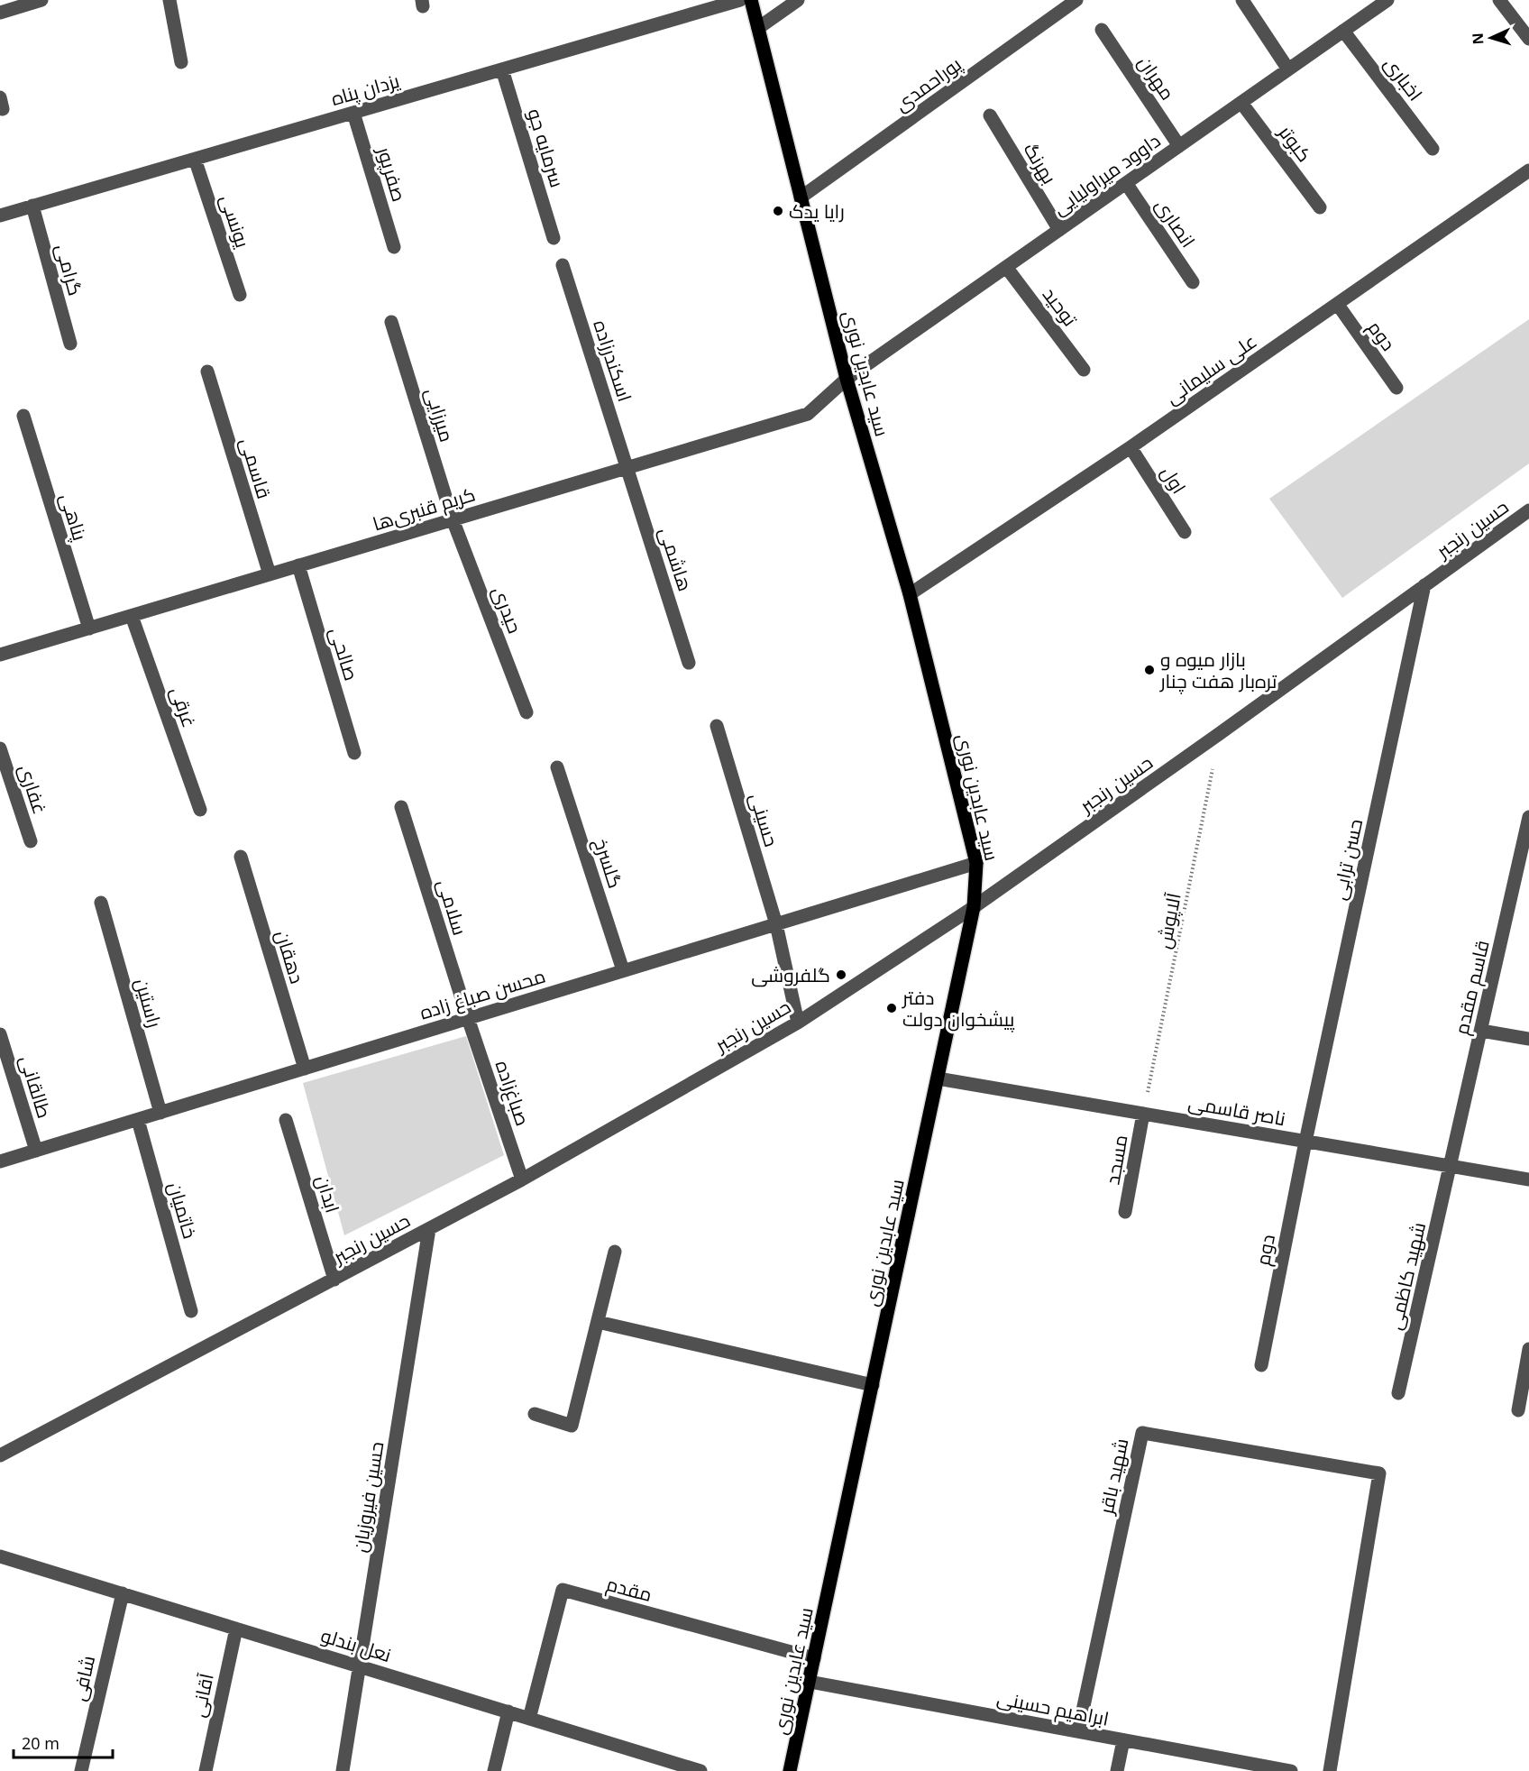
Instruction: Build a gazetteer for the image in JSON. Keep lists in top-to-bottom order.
{
  "streets": {
    "main road": ["سید عابدین نوری"],
    "street": [
      "مهران",
      "اخباری",
      "پوراحمدی",
      "یزدان پناه",
      "کبوتر",
      "سرمایه جو",
      "بهرنگ",
      "صفرپور",
      "داوود میراولیایی",
      "یونسی",
      "انصاری",
      "گرامی",
      "توحید",
      "دوم",
      "اسکندرزاده",
      "علی سلیمانی",
      "میرزایی",
      "قاسمی",
      "اول",
      "کریم قنبری‌ها",
      "پناهی",
      "حسین رنجبر",
      "هاشمی",
      "حیدری",
      "صالحی",
      "غرقی",
      "غفاری",
      "حسینی",
      "حسن ترابی",
      "گلسرخ",
      "سلامی",
      "دهقان",
      "قاسم مقدم",
      "محسن صباغ زاده",
      "راستین",
      "طالقانی",
      "صباغ‌زاده",
      "ناصر قاسمی",
      "مسجد",
      "ابدان",
      "خاتمیان",
      "شهید کاظمی",
      "شهید باقر",
      "حسین فیروزیان",
      "مقدم",
      "نعل بندلو",
      "شافی",
      "آقانی",
      "ابراهیم حسینی"
    ],
    "path": ["آلاپوش"]
  },
  "crossings": [
    ["مهران", "داوود میراولیایی"],
    ["اخباری", "داوود میراولیایی"],
    ["پوراحمدی", "سید عابدین نوری"],
    ["یزدان پناه", "سرمایه جو"],
    ["یزدان پناه", "صفرپور"],
    ["یزدان پناه", "یونسی"],
    ["یزدان پناه", "گرامی"],
    ["کبوتر", "داوود میراولیایی"],
    ["بهرنگ", "داوود میراولیایی"],
    ["داوود میراولیایی", "انصاری"],
    ["داوود میراولیایی", "توحید"],
    ["داوود میراولیایی", "سید عابدین نوری"],
    ["داوود میراولیایی", "کریم قنبری‌ها"],
    ["دوم", "علی سلیمانی"],
    ["دوم", "حسن ترابی"],
    ["دوم", "ناصر قاسمی"],
    ["اسکندرزاده", "کریم قنبری‌ها"],
    ["اسکندرزاده", "هاشمی"],
    ["علی سلیمانی", "سید عابدین نوری"],
    ["علی سلیمانی", "اول"],
    ["سید عابدین نوری", "کریم قنبری‌ها"],
    ["سید عابدین نوری", "حسین رنجبر"],
    ["سید عابدین نوری", "محسن صباغ زاده"],
    ["سید عابدین نوری", "ناصر قاسمی"],
    ["سید عابدین نوری", "مقدم"],
    ["سید عابدین نوری", "ابراهیم حسینی"],
    ["میرزایی", "کریم قنبری‌ها"],
    ["میرزایی", "حیدری"],
    ["قاسمی", "کریم قنبری‌ها"],
    ["کریم قنبری‌ها", "پناهی"],
    ["کریم قنبری‌ها", "هاشمی"],
    ["کریم قنبری‌ها", "حیدری"],
    ["کریم قنبری‌ها", "صالحی"],
    ["کریم قنبری‌ها", "غرقی"],
    ["حسین رنجبر", "حسن ترابی"],
    ["حسین رنجبر", "آلاپوش"],
    ["حسین رنجبر", "صباغ‌زاده"],
    ["حسین رنجبر", "ابدان"],
    ["حسین رنجبر", "حسین فیروزیان"],
    ["حسینی", "محسن صباغ زاده"],
    ["حسن ترابی", "ناصر قاسمی"],
    ["گلسرخ", "محسن صباغ زاده"],
    ["سلامی", "محسن صباغ زاده"],
    ["سلامی", "صباغ‌زاده"],
    ["آلاپوش", "ناصر قاسمی"],
    ["آلاپوش", "مسجد"],
    ["دهقان", "محسن صباغ زاده"],
    ["قاسم مقدم", "ناصر قاسمی"],
    ["قاسم مقدم", "شهید کاظمی"],
    ["محسن صباغ زاده", "راستین"],
    ["محسن صباغ زاده", "طالقانی"],
    ["محسن صباغ زاده", "صباغ‌زاده"],
    ["محسن صباغ زاده", "خاتمیان"],
    ["ناصر قاسمی", "مسجد"],
    ["ناصر قاسمی", "شهید کاظمی"],
    ["شهید باقر", "ابراهیم حسینی"],
    ["حسین فیروزیان", "نعل بندلو"],
    ["مقدم", "نعل بندلو"],
    ["نعل بندلو", "شافی"],
    ["نعل بندلو", "آقانی"]
  ],
  "places": [
    "رایا یدک",
    "بازار میوه و تره‌بار هفت چنار",
    "گلفروشی",
    "دفتر پیشخوان دولت"
  ],
  "scale_bar": "20 m",
  "north": "left"
}
